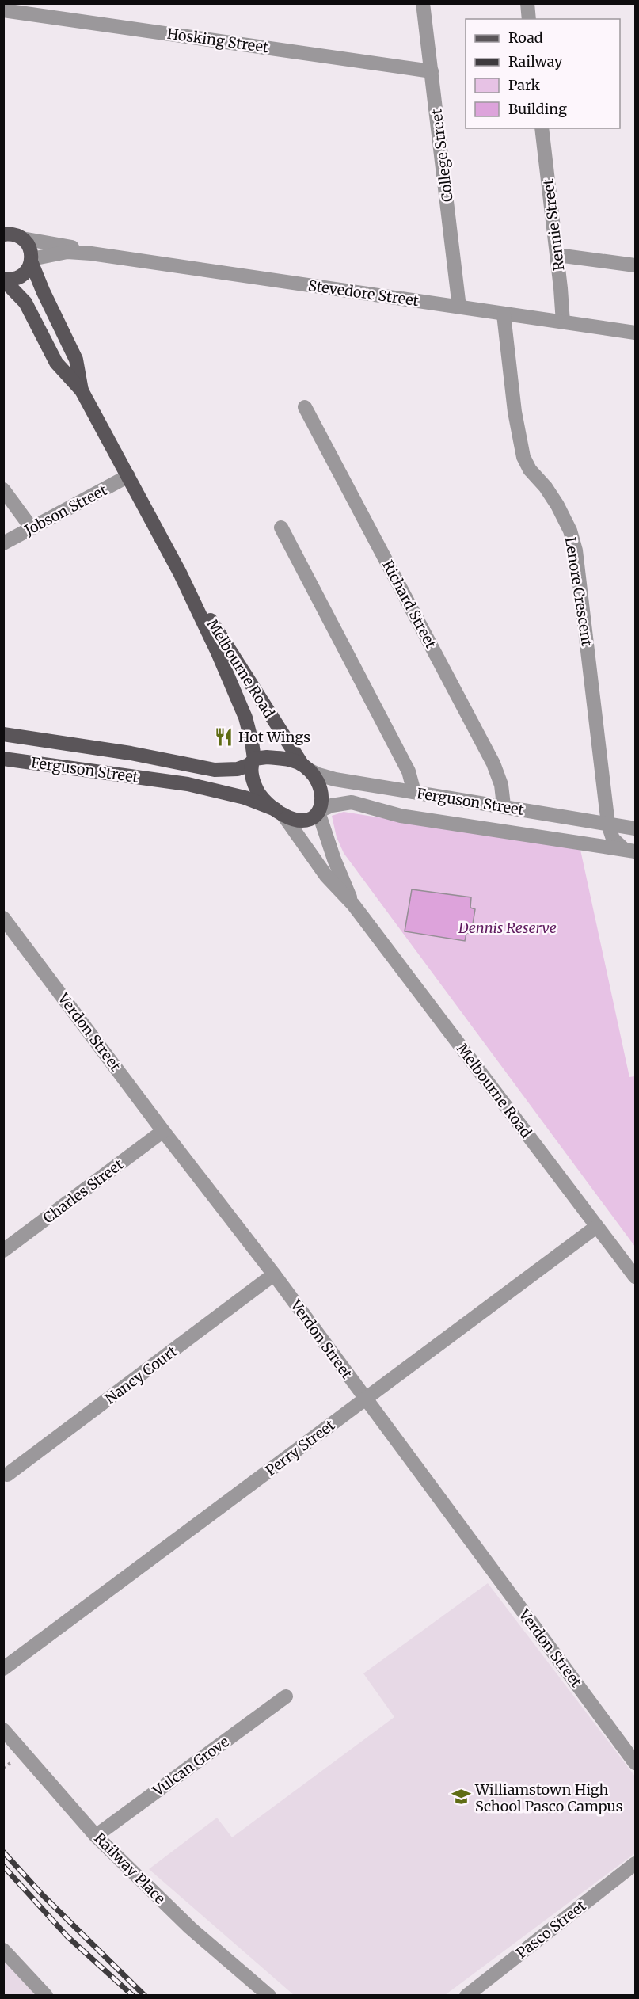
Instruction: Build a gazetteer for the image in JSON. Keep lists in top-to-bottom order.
{
  "streets": {
    "main road": ["Melbourne Road", "Ferguson Street"],
    "street": [
      "Hosking Street",
      "College Street",
      "Rennie Street",
      "Stevedore Street",
      "Jobson Street",
      "Lenore Crescent",
      "Richard Street",
      "Verdon Street",
      "Charles Street",
      "Nancy Court",
      "Perry Street",
      "Vulcan Grove",
      "Railway Place",
      "Pasco Street"
    ]
  },
  "crossings": [
    ["Hosking Street", "College Street"],
    ["College Street", "Stevedore Street"],
    ["Rennie Street", "Stevedore Street"],
    ["Stevedore Street", "Lenore Crescent"],
    ["Stevedore Street", "Melbourne Road"],
    ["Jobson Street", "Melbourne Road"],
    ["Lenore Crescent", "Ferguson Street"],
    ["Richard Street", "Ferguson Street"],
    ["Melbourne Road", "Ferguson Street"],
    ["Melbourne Road", "Perry Street"],
    ["Verdon Street", "Charles Street"],
    ["Verdon Street", "Nancy Court"],
    ["Verdon Street", "Perry Street"],
    ["Vulcan Grove", "Railway Place"]
  ],
  "parks": ["Dennis Reserve"],
  "places": {
    "restaurant": ["Hot Wings"],
    "school or university": ["Williamstown High School Pasco Campus"]
  },
  "legend": [
    "Road",
    "Railway",
    "Park",
    "Building"
  ]
}
